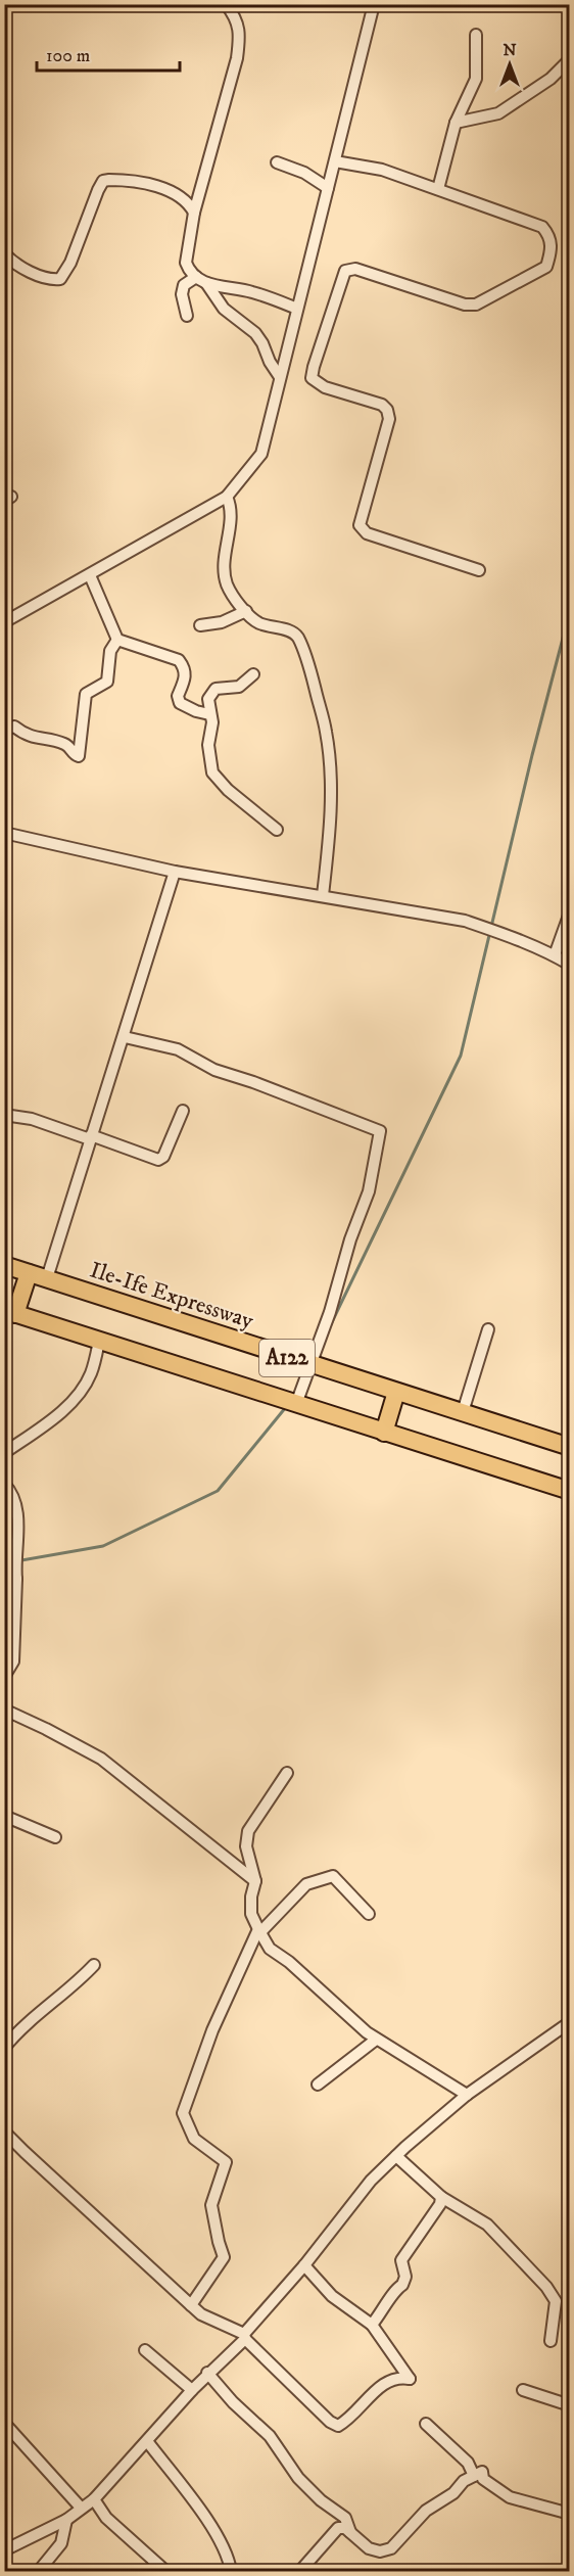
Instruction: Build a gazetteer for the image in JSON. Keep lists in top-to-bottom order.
{
  "streets": {
    "highway": ["Ile-Ife Expressway", "A122"]
  },
  "scale_bar": "100 m",
  "north": "top"
}
